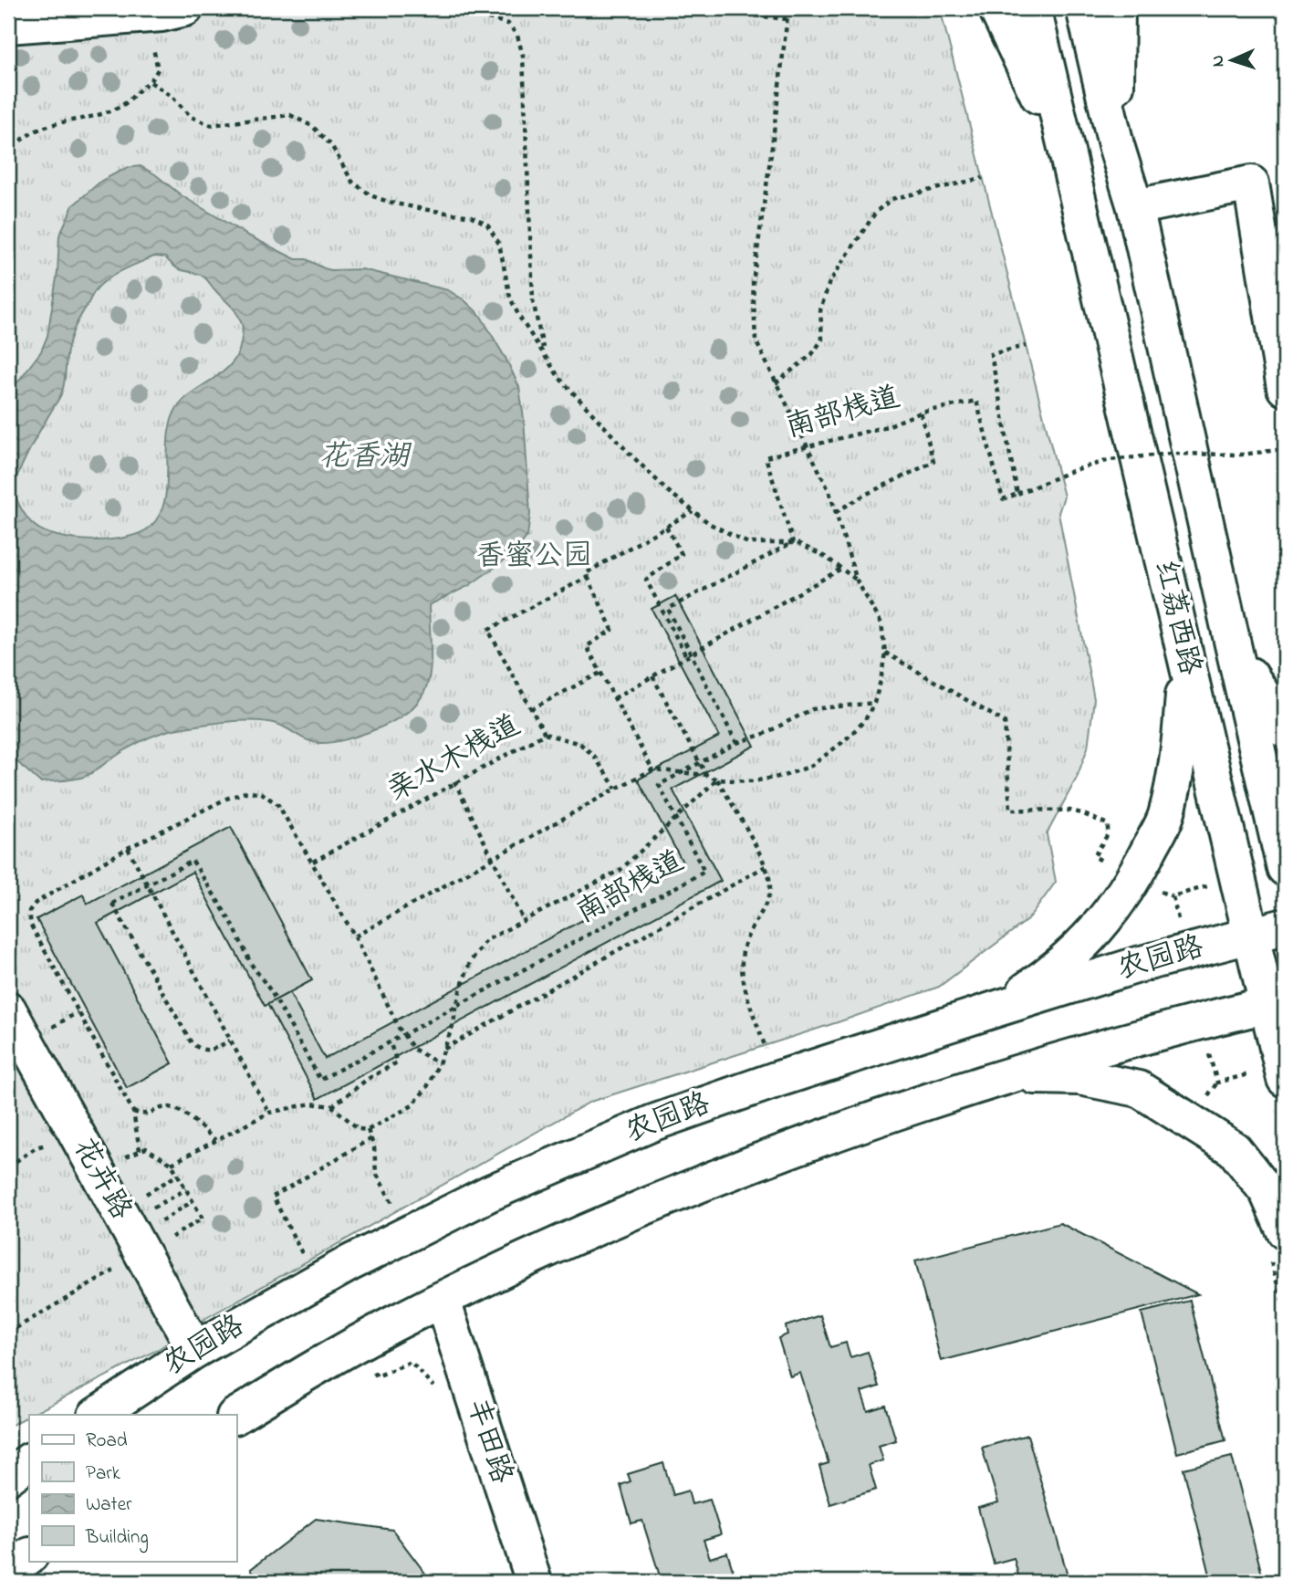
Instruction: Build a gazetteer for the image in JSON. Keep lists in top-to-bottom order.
{
  "streets": {
    "main road": [
      "红荔西路",
      "农园路",
      "花卉路",
      "丰田路"
    ],
    "path": ["南部栈道", "亲水木栈道"]
  },
  "crossings": [
    ["红荔西路", "农园路"],
    ["农园路", "花卉路"]
  ],
  "water": ["花香湖"],
  "parks": ["香蜜公园"],
  "legend": [
    "Road",
    "Park",
    "Water",
    "Building"
  ],
  "north": "left"
}
